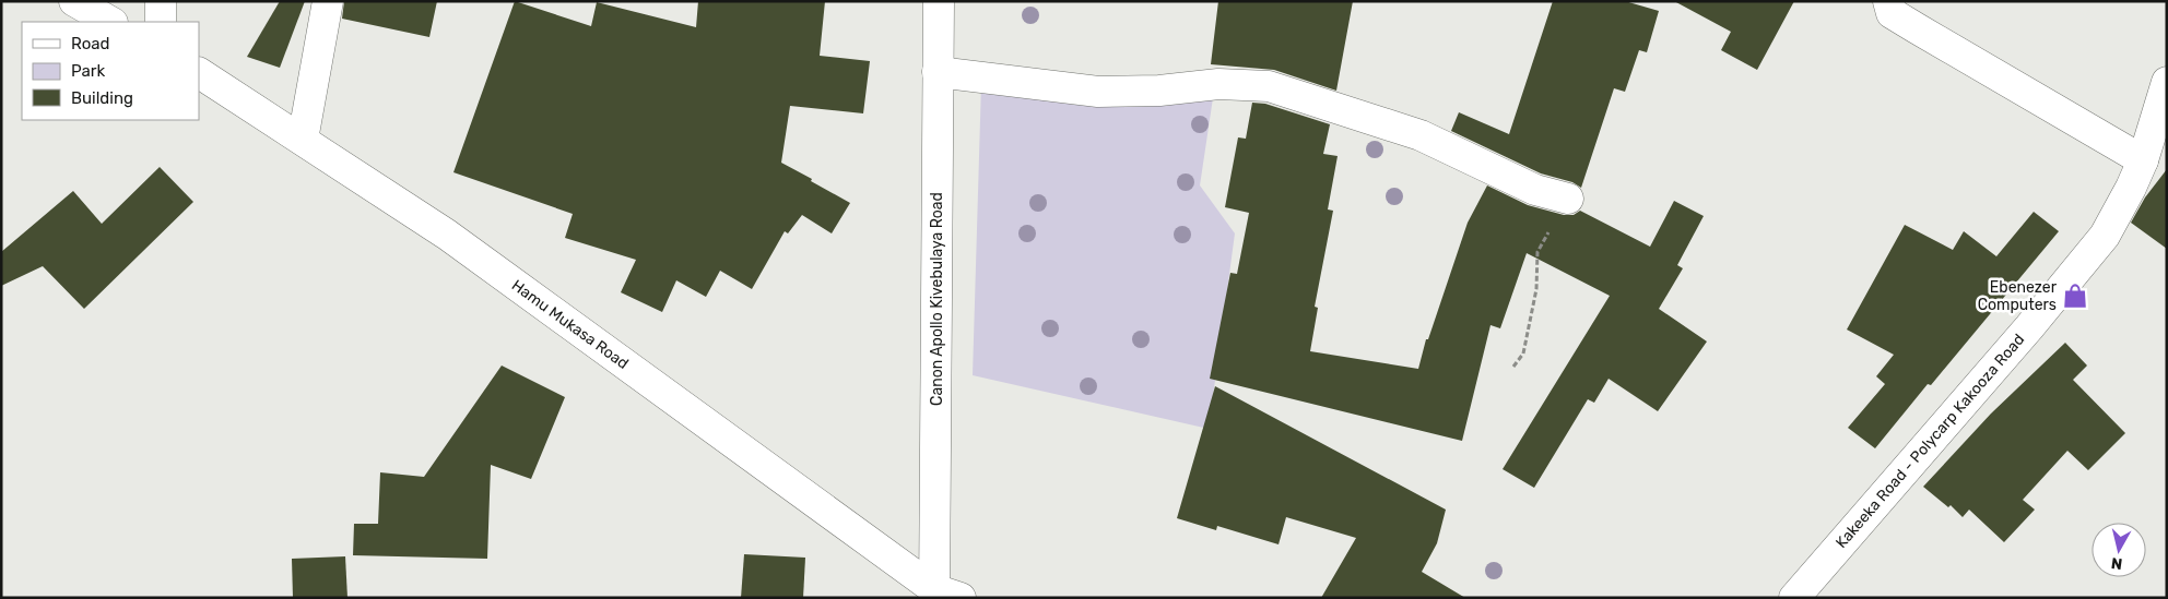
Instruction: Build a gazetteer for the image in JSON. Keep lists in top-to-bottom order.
{
  "streets": {
    "street": ["Canon Apollo Kivebulaya Road", "Hamu Mukasa Road", "Kakeeka Road - Polycarp Kakooza Road"]
  },
  "crossings": [
    ["Canon Apollo Kivebulaya Road", "Hamu Mukasa Road"]
  ],
  "places": {
    "shop": ["Ebenezer Computers"]
  },
  "legend": ["Road", "Park", "Building"],
  "north": "bottom"
}
